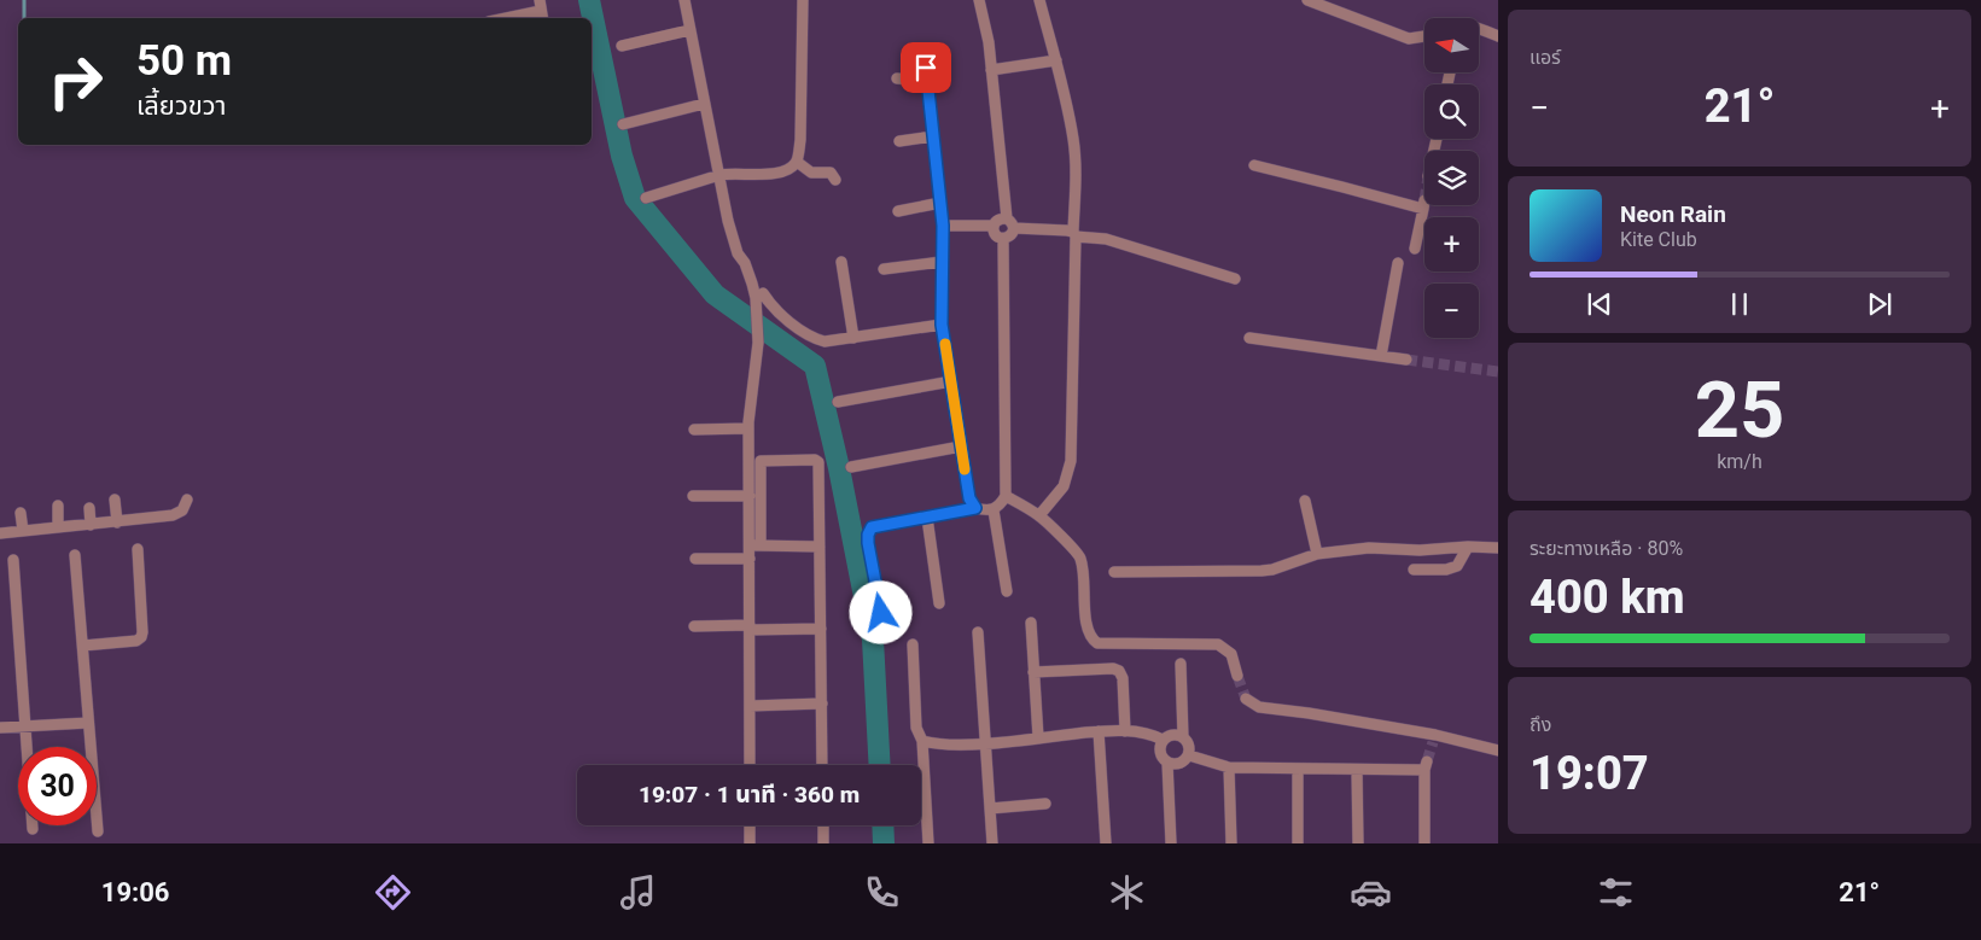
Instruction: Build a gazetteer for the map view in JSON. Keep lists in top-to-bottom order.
{
  "north": "left",
  "page": {
    "tile": [
      "แอร์",
      ["25", "km/h"],
      ["ระยะทางเหลือ · 80%", "400 km"],
      ["ถึง", "19:07"]
    ],
    "map_buttons": ["+", "−"],
    "turn": ["50 m", "เลี้ยวขวา"],
    "heat": ["−", "21°", "+"],
    "song": ["Neon Rain", "Kite Club"],
    "limit": "30",
    "trip": "19:07 · 1 นาที · 360 m",
    "tabs": ["19:06", "21°"]
  }
}
